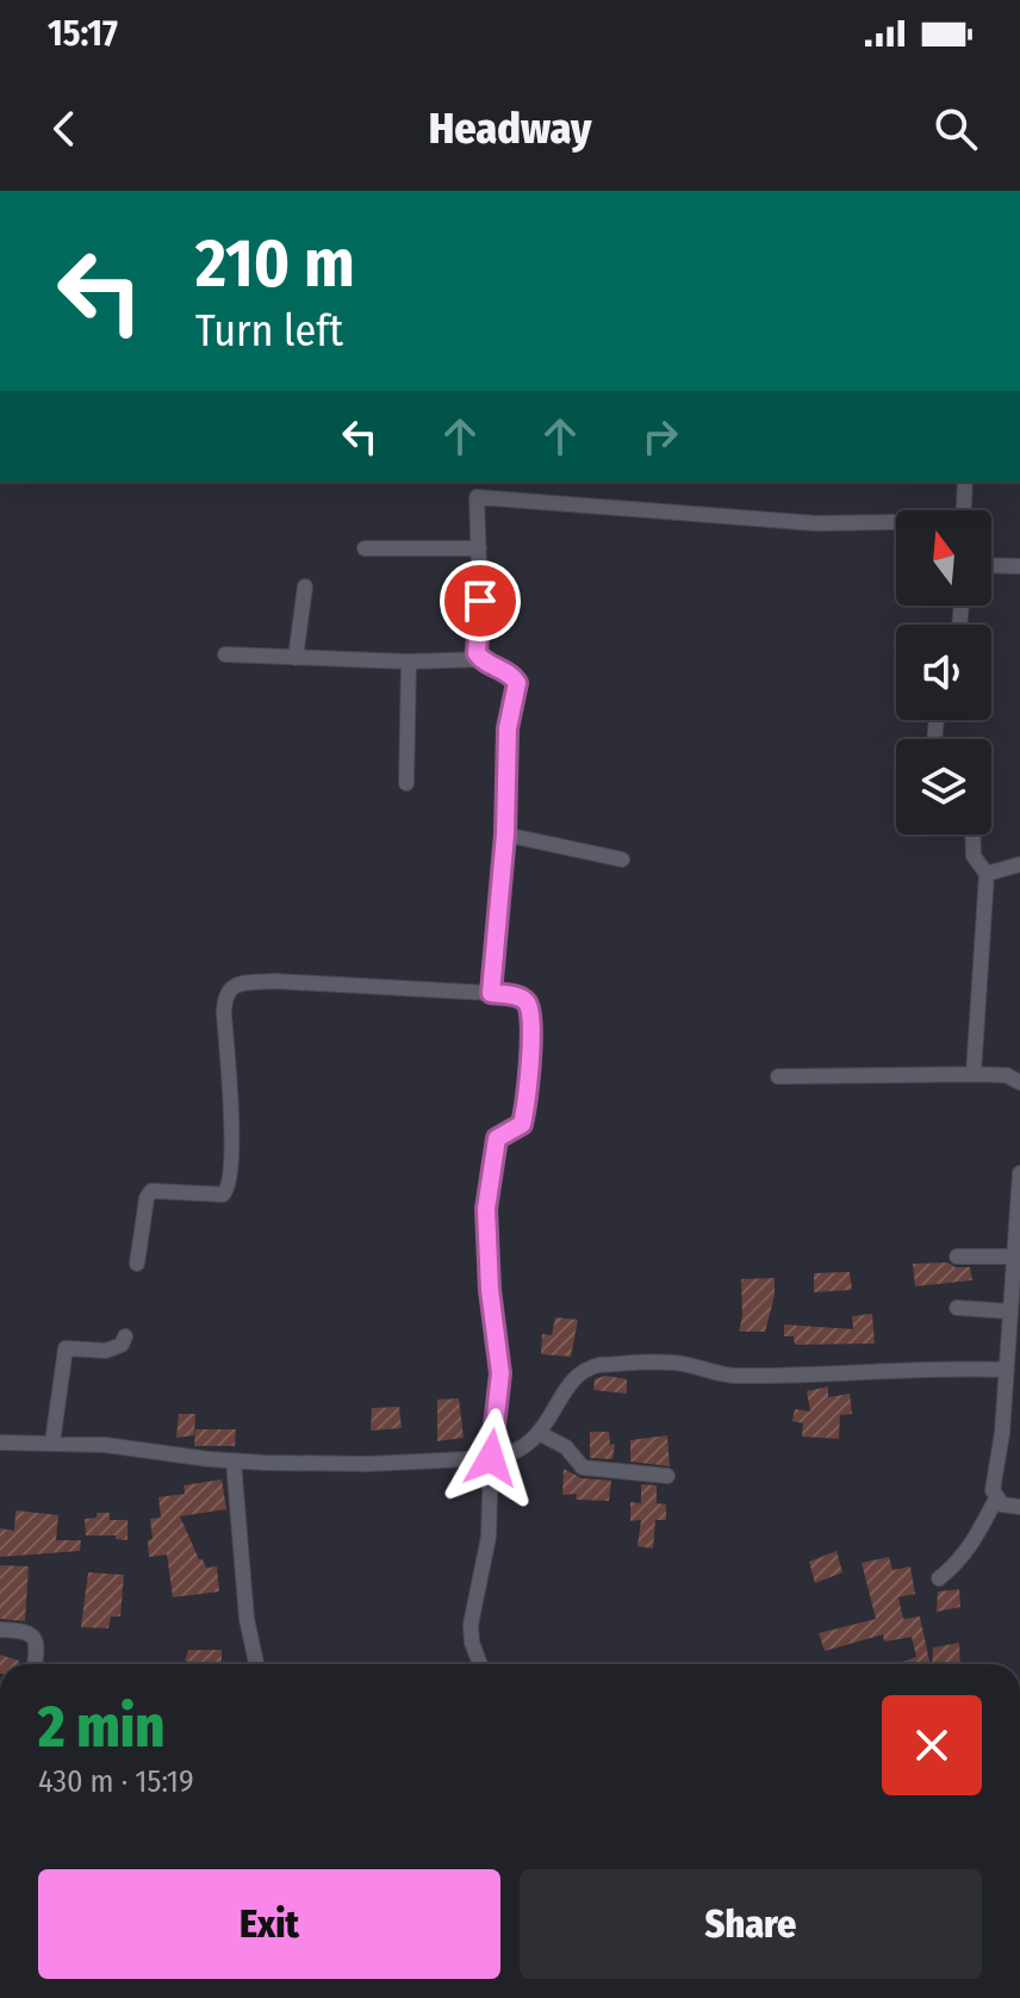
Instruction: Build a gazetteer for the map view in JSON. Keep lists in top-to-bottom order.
{
  "north": "top",
  "page": {
    "status": "15:17",
    "header": "Headway",
    "turn": ["210 m", "Turn left"],
    "heading": ["2 min", "430 m · 15:19"],
    "buttons": ["Exit", "Share"]
  }
}
